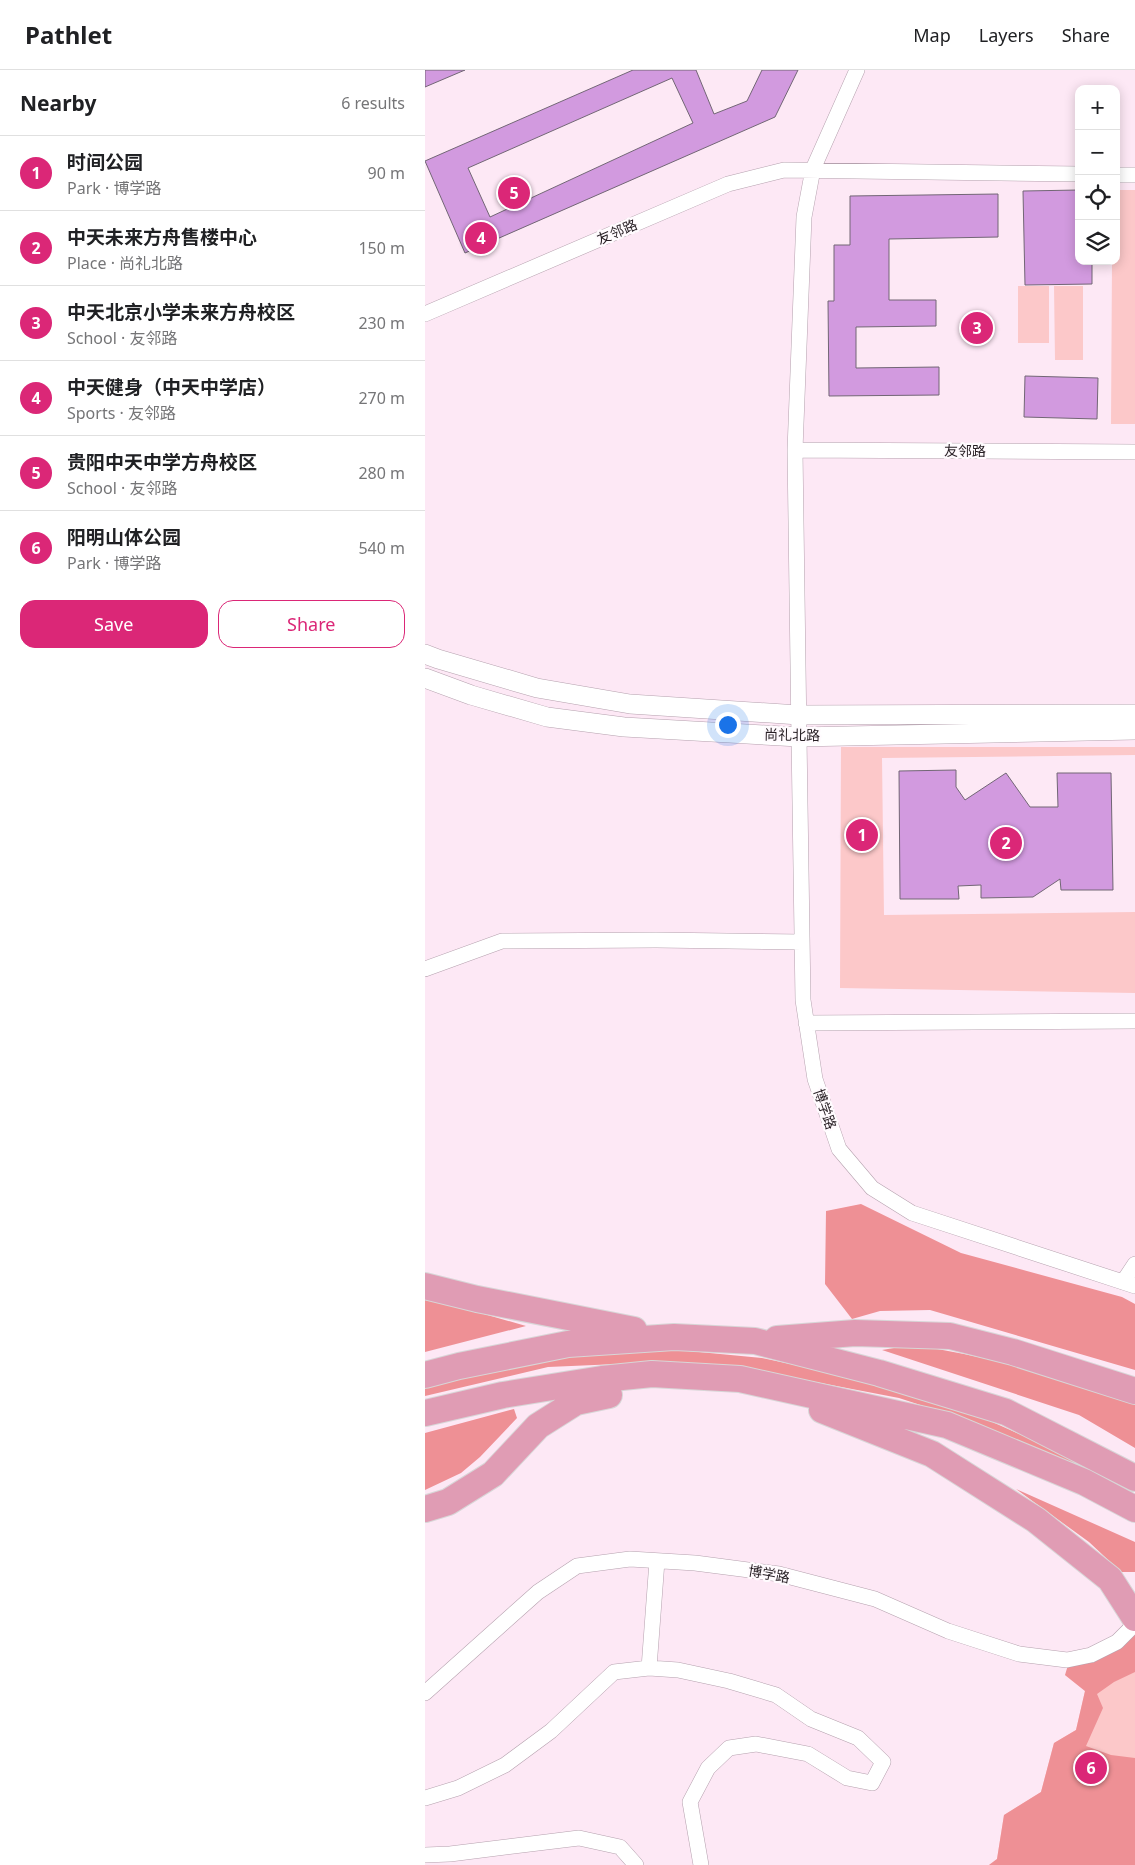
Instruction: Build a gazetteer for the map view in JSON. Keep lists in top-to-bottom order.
{
  "streets": {
    "street": ["友邻路", "尚礼北路", "博学路"]
  },
  "crossings": [
    ["尚礼北路", "博学路"]
  ],
  "page": {
    "header": "Pathlet",
    "nav": ["Map", "Layers", "Share"],
    "heading": ["Nearby", "6 results"],
    "map_buttons": ["+", "−"],
    "list": [
      {
        "mark": "1",
        "name": "时间公园",
        "note": "Park · 博学路",
        "value": "90 m"
      },
      {
        "mark": "2",
        "name": "中天未来方舟售楼中心",
        "note": "Place · 尚礼北路",
        "value": "150 m"
      },
      {
        "mark": "3",
        "name": "中天北京小学未来方舟校区",
        "note": "School · 友邻路",
        "value": "230 m"
      },
      {
        "mark": "4",
        "name": "中天健身（中天中学店）",
        "note": "Sports · 友邻路",
        "value": "270 m"
      },
      {
        "mark": "5",
        "name": "贵阳中天中学方舟校区",
        "note": "School · 友邻路",
        "value": "280 m"
      },
      {
        "mark": "6",
        "name": "阳明山体公园",
        "note": "Park · 博学路",
        "value": "540 m"
      }
    ],
    "pins": [
      "5",
      "4",
      "3",
      "1",
      "2",
      "6"
    ],
    "buttons": ["Save", "Share"]
  }
}
